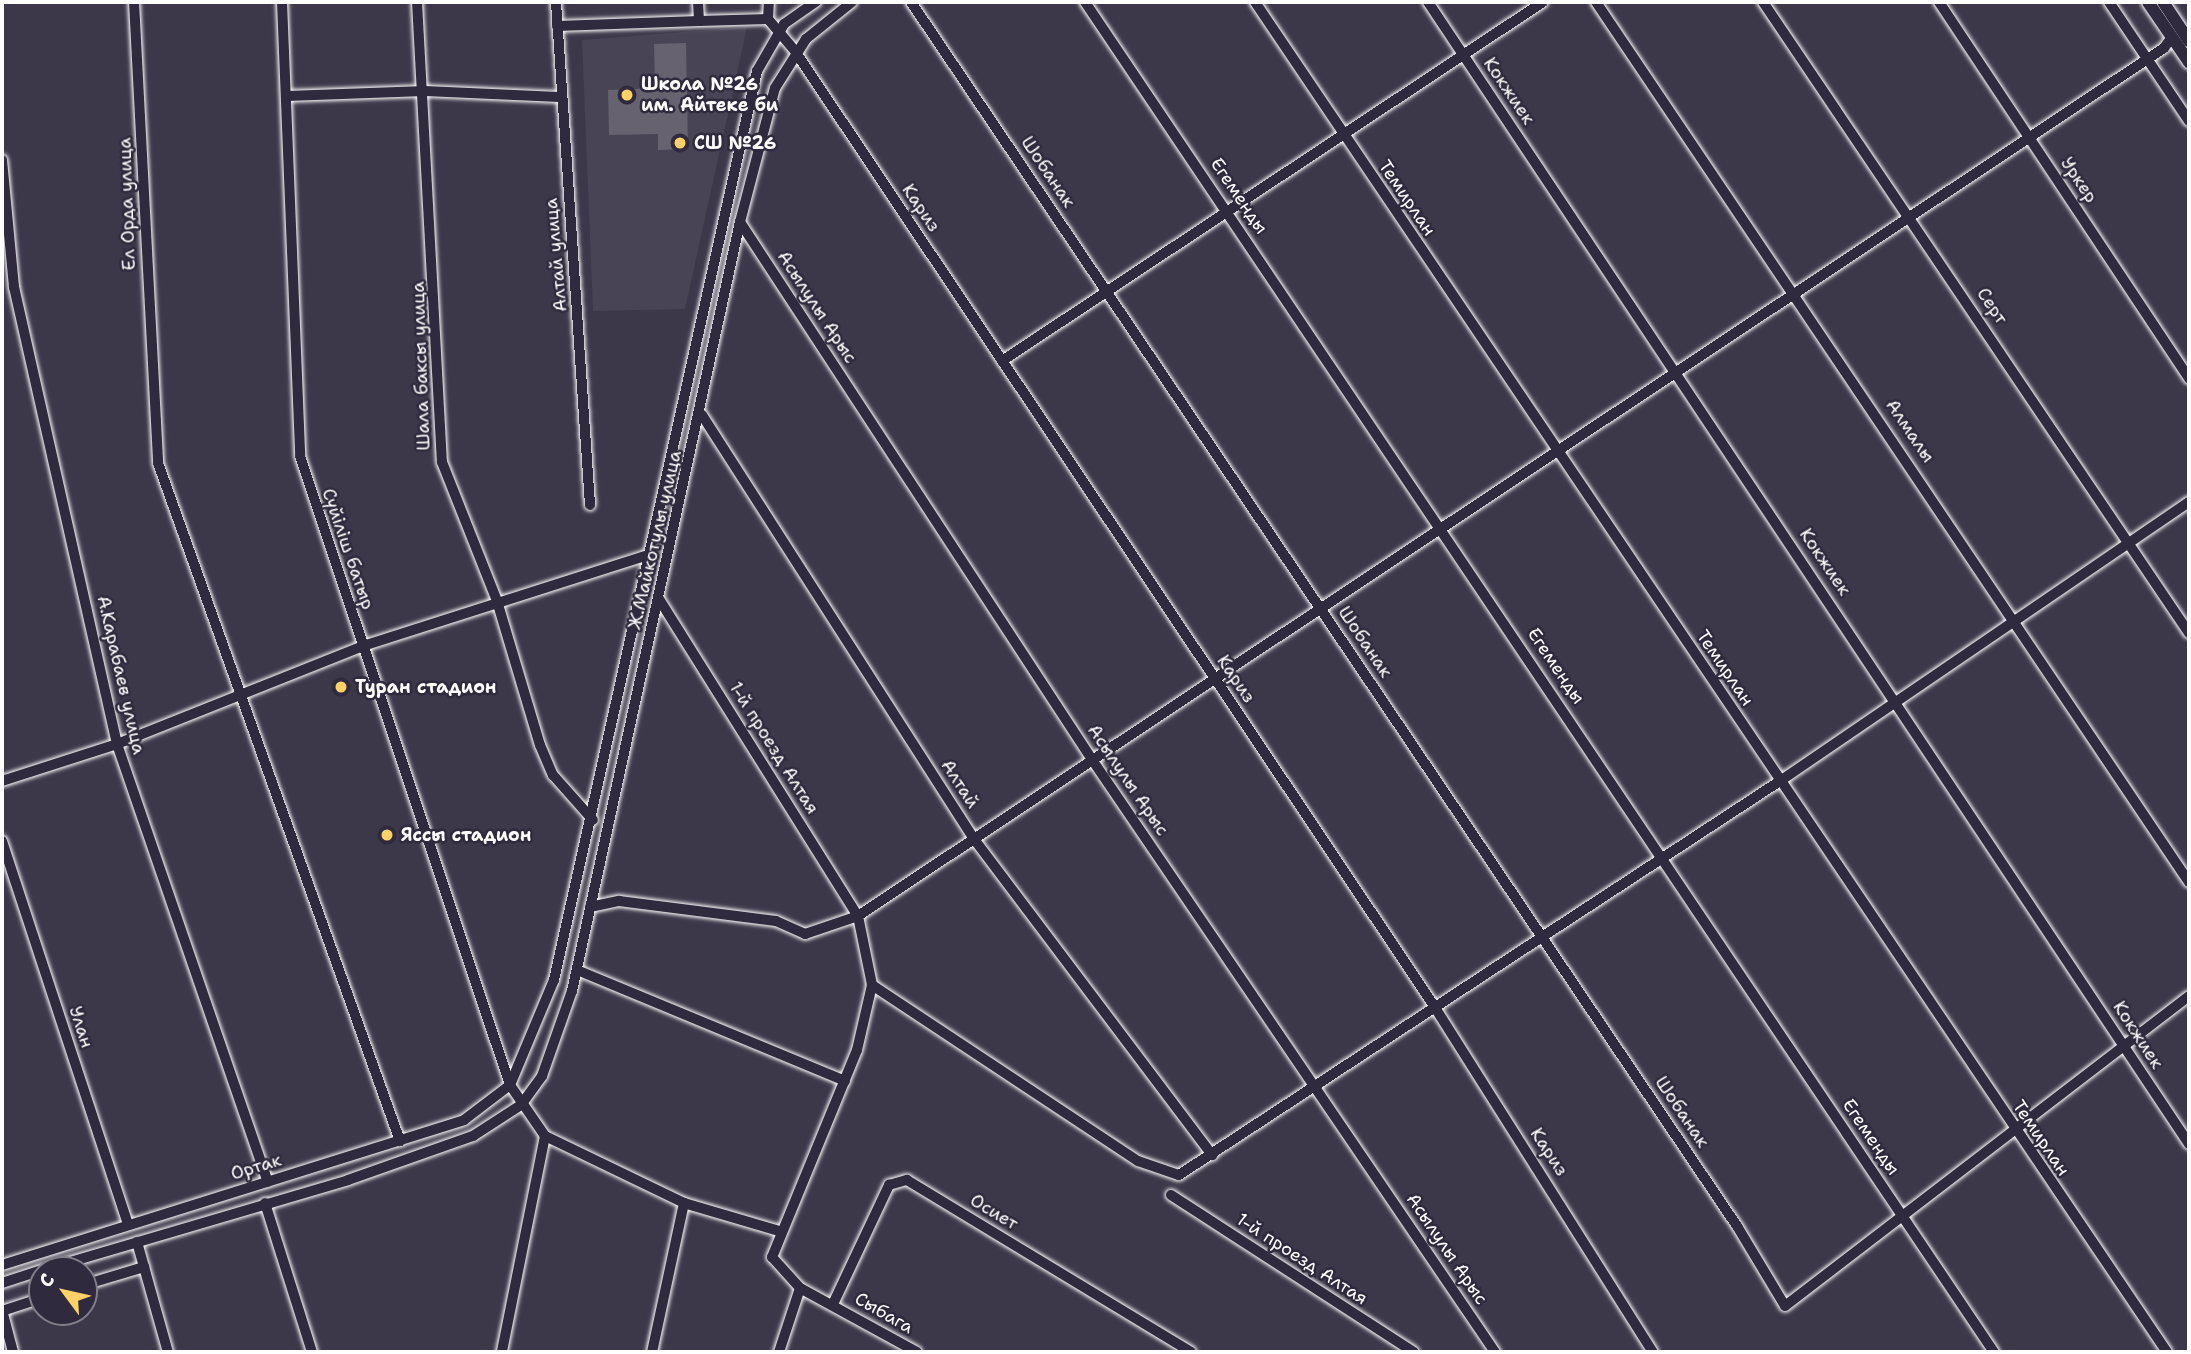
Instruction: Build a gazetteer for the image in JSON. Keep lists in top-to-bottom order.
{
  "streets": {
    "street": [
      "Кокжиек",
      "Шобанак",
      "Уркер",
      "Егеменды",
      "Темирлан",
      "Ел Орда улица",
      "Кариз",
      "Алтай улица",
      "Серт",
      "Асылулы Арыс",
      "Шала баксы улица",
      "Алмалы",
      "Ж.Майкотулы улица",
      "Сүйіліш батыр",
      "А.Карабаев улица",
      "1-й проезд Алтая",
      "Алтай",
      "Улан",
      "Ортак",
      "Осиет",
      "Сыбага"
    ]
  },
  "crossings": [
    ["Шобанак", "Егеменды"],
    ["Ел Орда улица", "Ортак"],
    ["Кариз", "Ж.Майкотулы улица"],
    ["Асылулы Арыс", "Ж.Майкотулы улица"],
    ["Шала баксы улица", "Ж.Майкотулы улица"],
    ["Ж.Майкотулы улица", "Сүйіліш батыр"],
    ["Ж.Майкотулы улица", "1-й проезд Алтая"],
    ["Ж.Майкотулы улица", "Алтай"],
    ["Ж.Майкотулы улица", "Ортак"],
    ["Сүйіліш батыр", "Ортак"],
    ["А.Карабаев улица", "Ортак"],
    ["Улан", "Ортак"],
    ["Осиет", "Сыбага"]
  ],
  "places": [
    "Школа №26 им. Айтеке би",
    "СШ №26",
    "Туран стадион",
    "Яссы стадион"
  ],
  "north": "top left"
}
